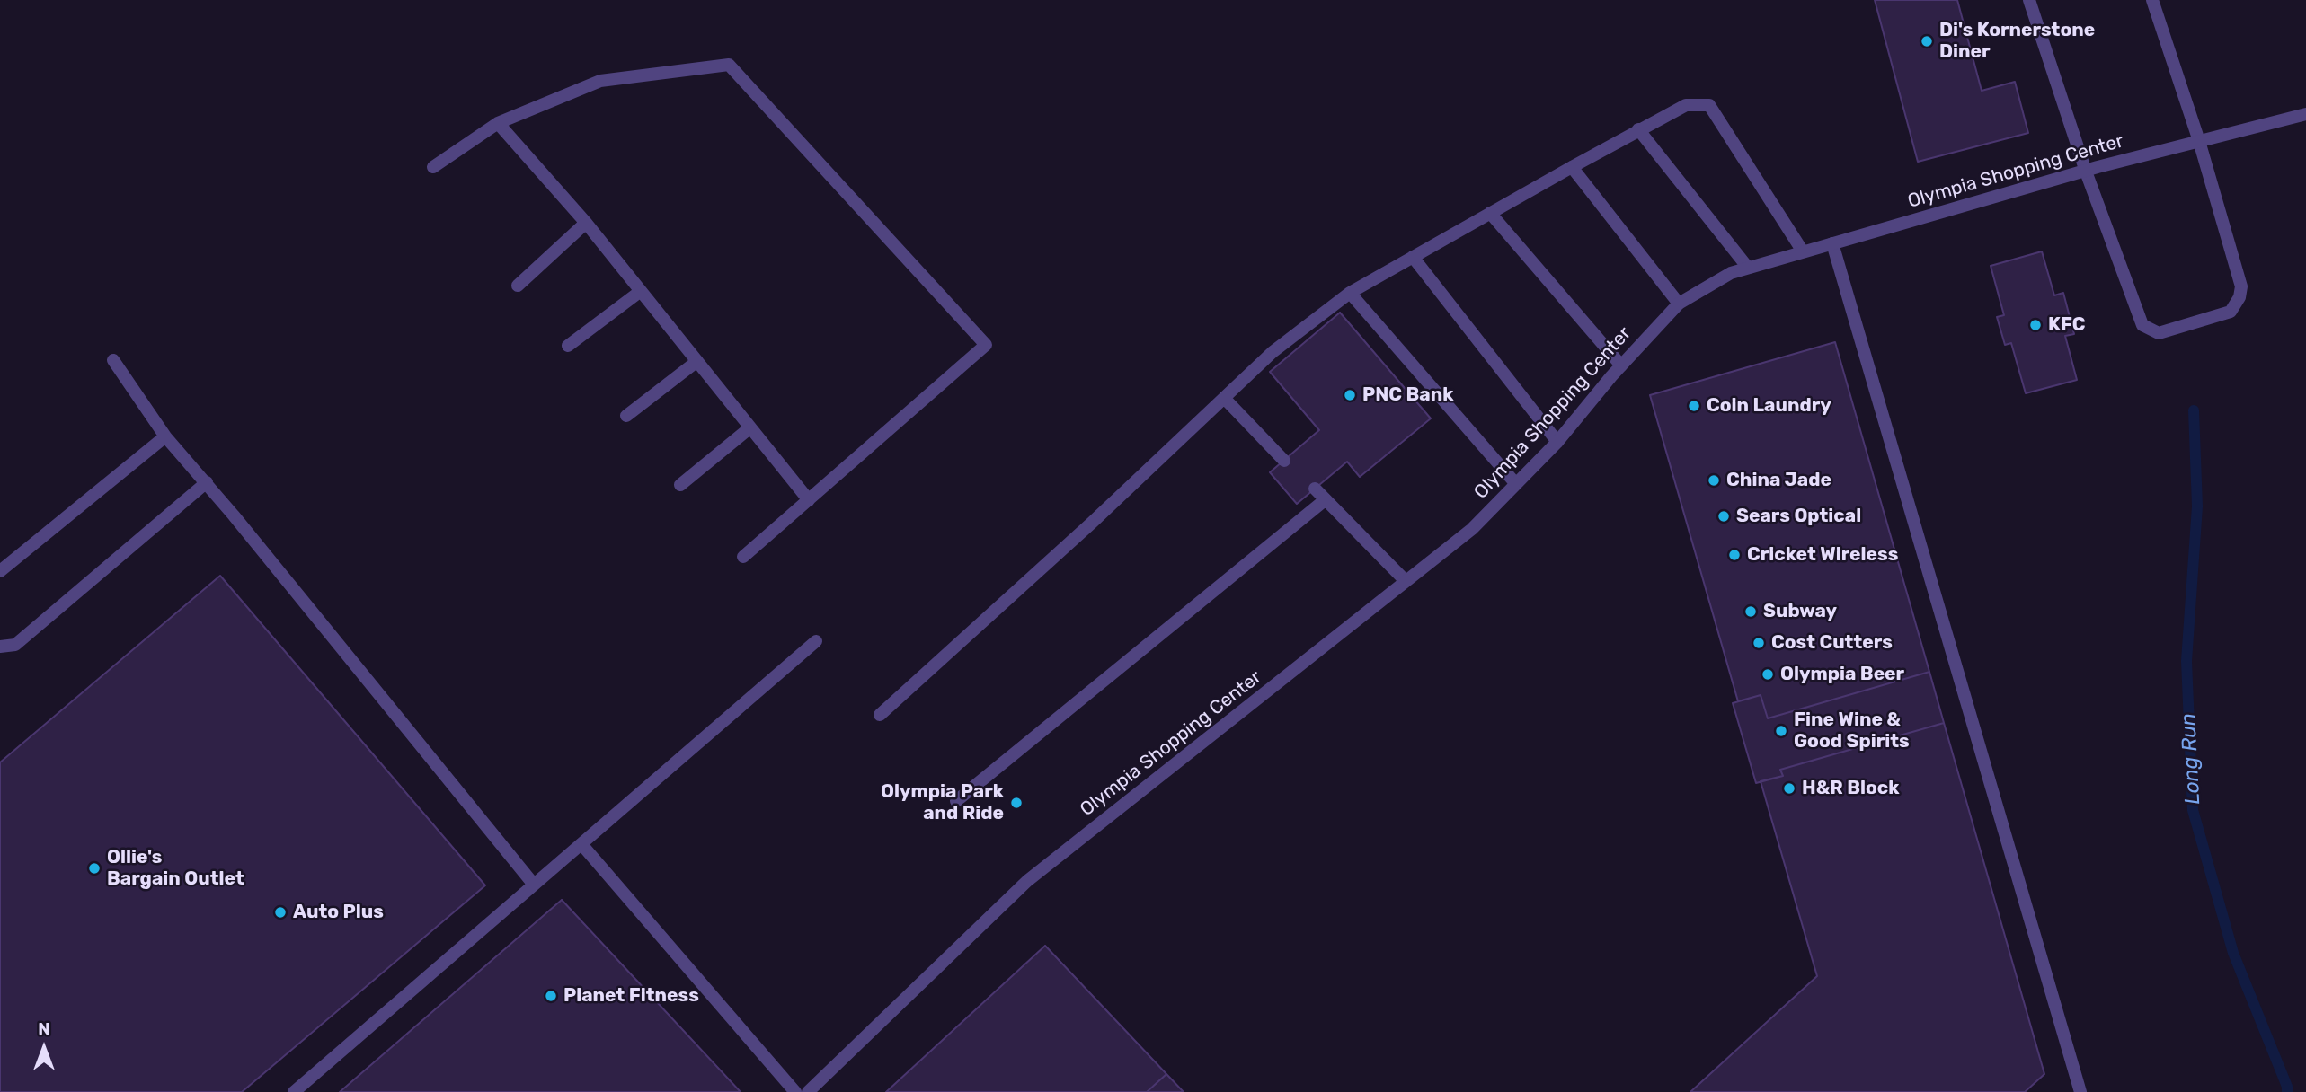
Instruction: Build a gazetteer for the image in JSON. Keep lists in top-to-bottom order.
{
  "streets": {
    "street": ["Olympia Shopping Center"]
  },
  "water": ["Long Run"],
  "places": [
    "Di's Kornerstone Diner",
    "KFC",
    "PNC Bank",
    "Coin Laundry",
    "China Jade",
    "Sears Optical",
    "Cricket Wireless",
    "Subway",
    "Cost Cutters",
    "Olympia Beer",
    "Fine Wine & Good Spirits",
    "H&R Block",
    "Olympia Park and Ride",
    "Ollie's Bargain Outlet",
    "Auto Plus",
    "Planet Fitness"
  ],
  "north": "top"
}
